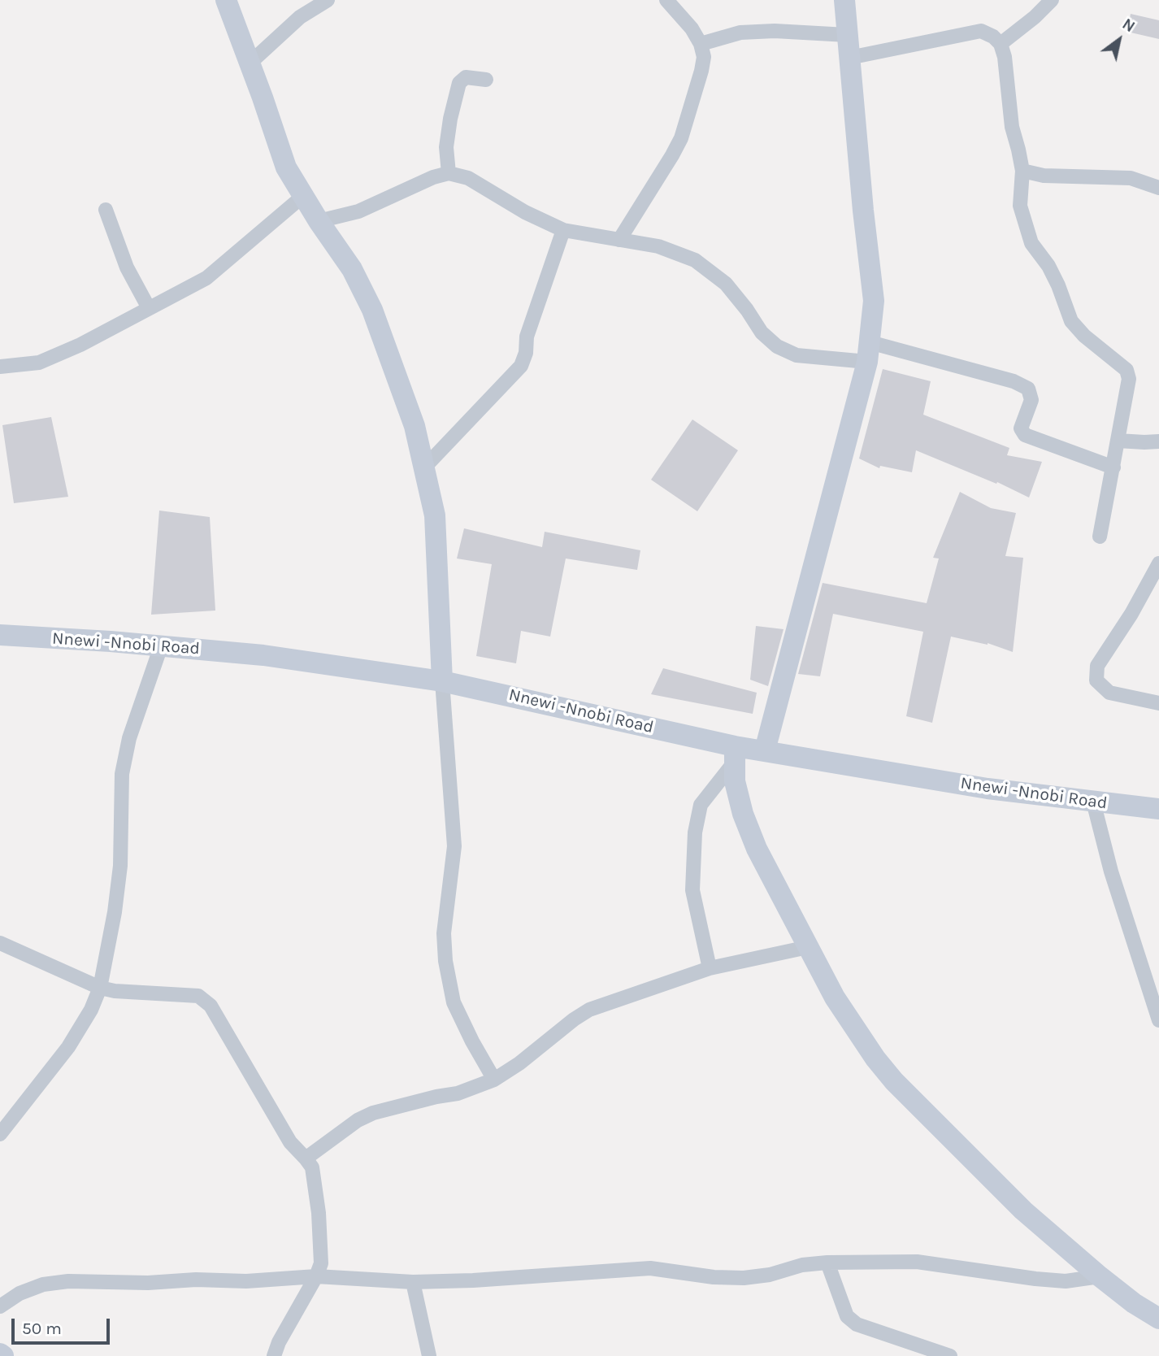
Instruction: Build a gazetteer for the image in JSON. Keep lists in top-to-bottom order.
{
  "streets": {
    "street": ["Nnewi -Nnobi Road"]
  },
  "scale_bar": "50 m",
  "north": "top right"
}
